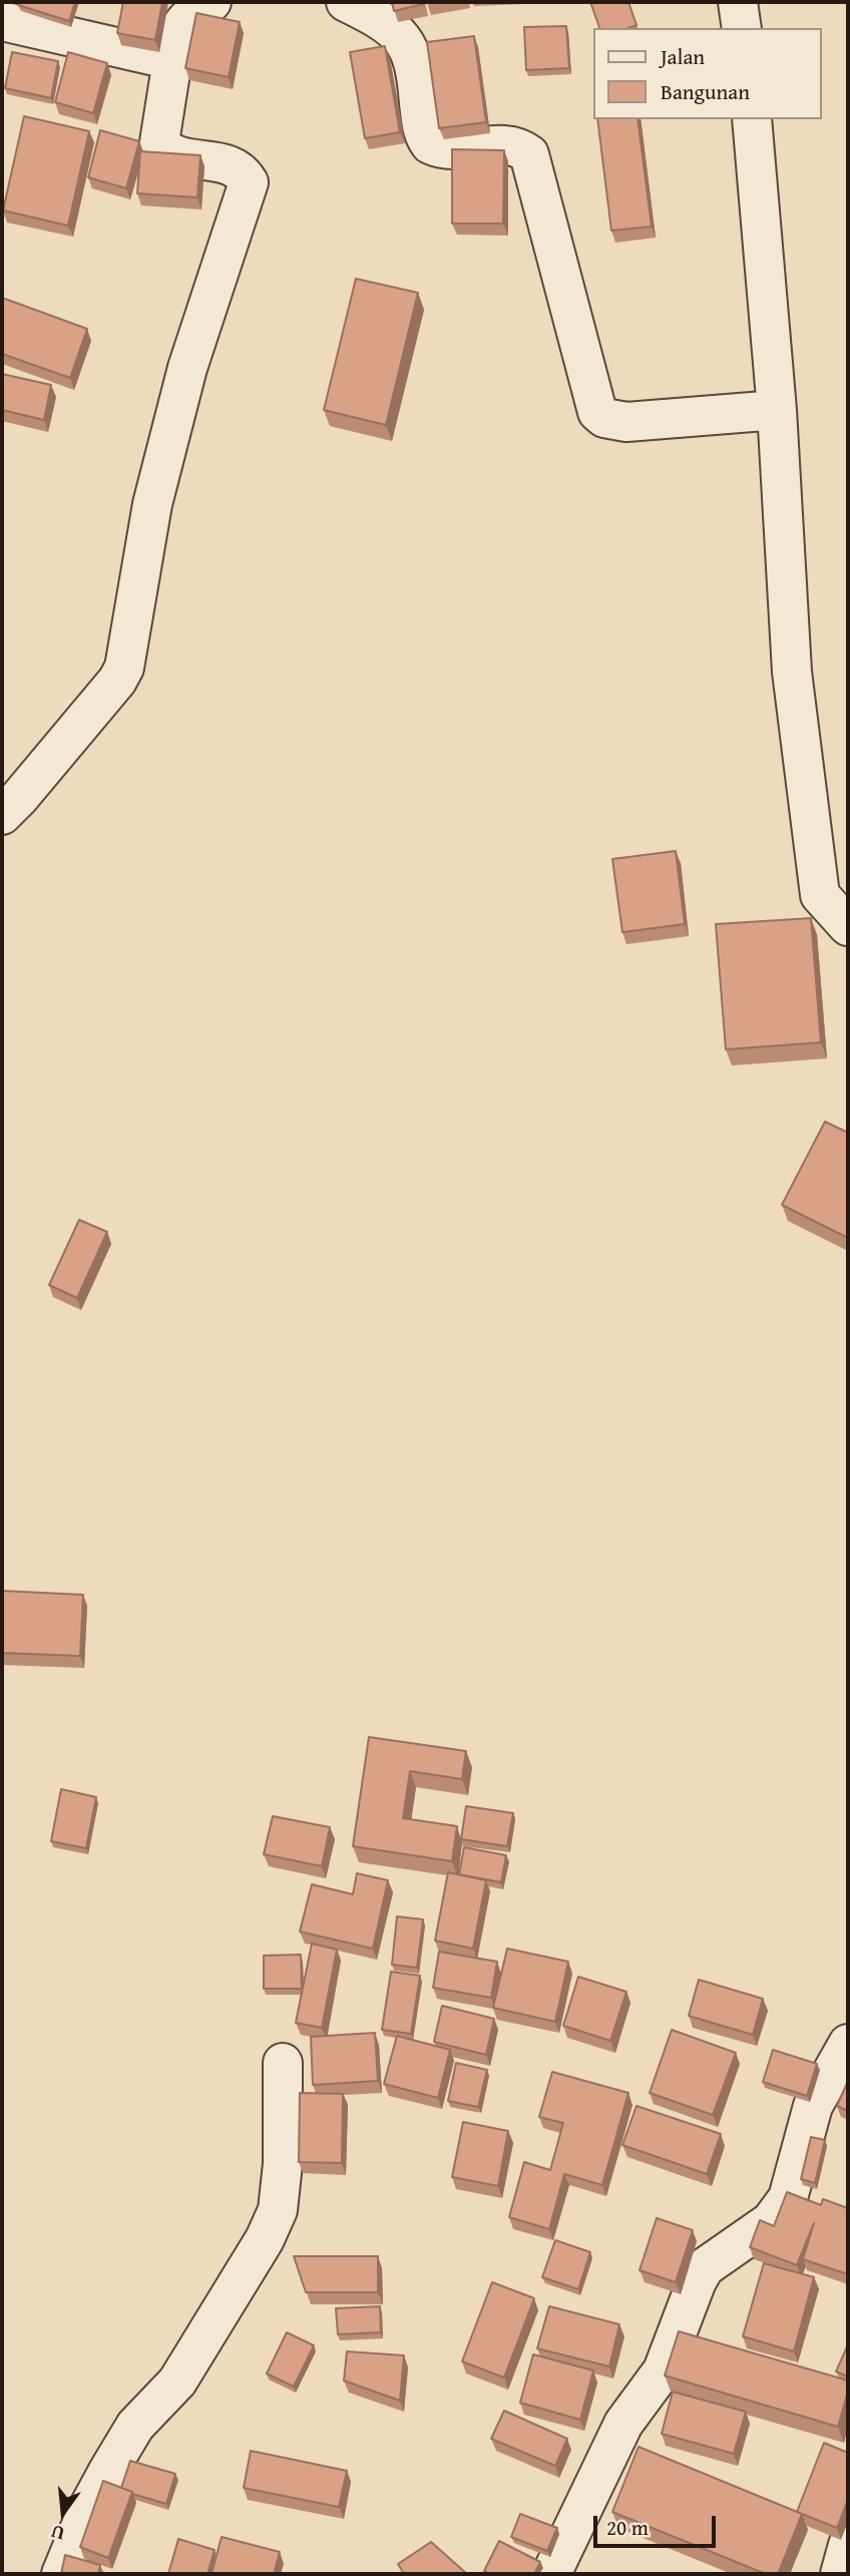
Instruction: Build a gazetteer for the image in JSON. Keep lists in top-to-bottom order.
{
  "legend": ["Jalan", "Bangunan"],
  "scale_bar": "20 m",
  "north": "bottom"
}
